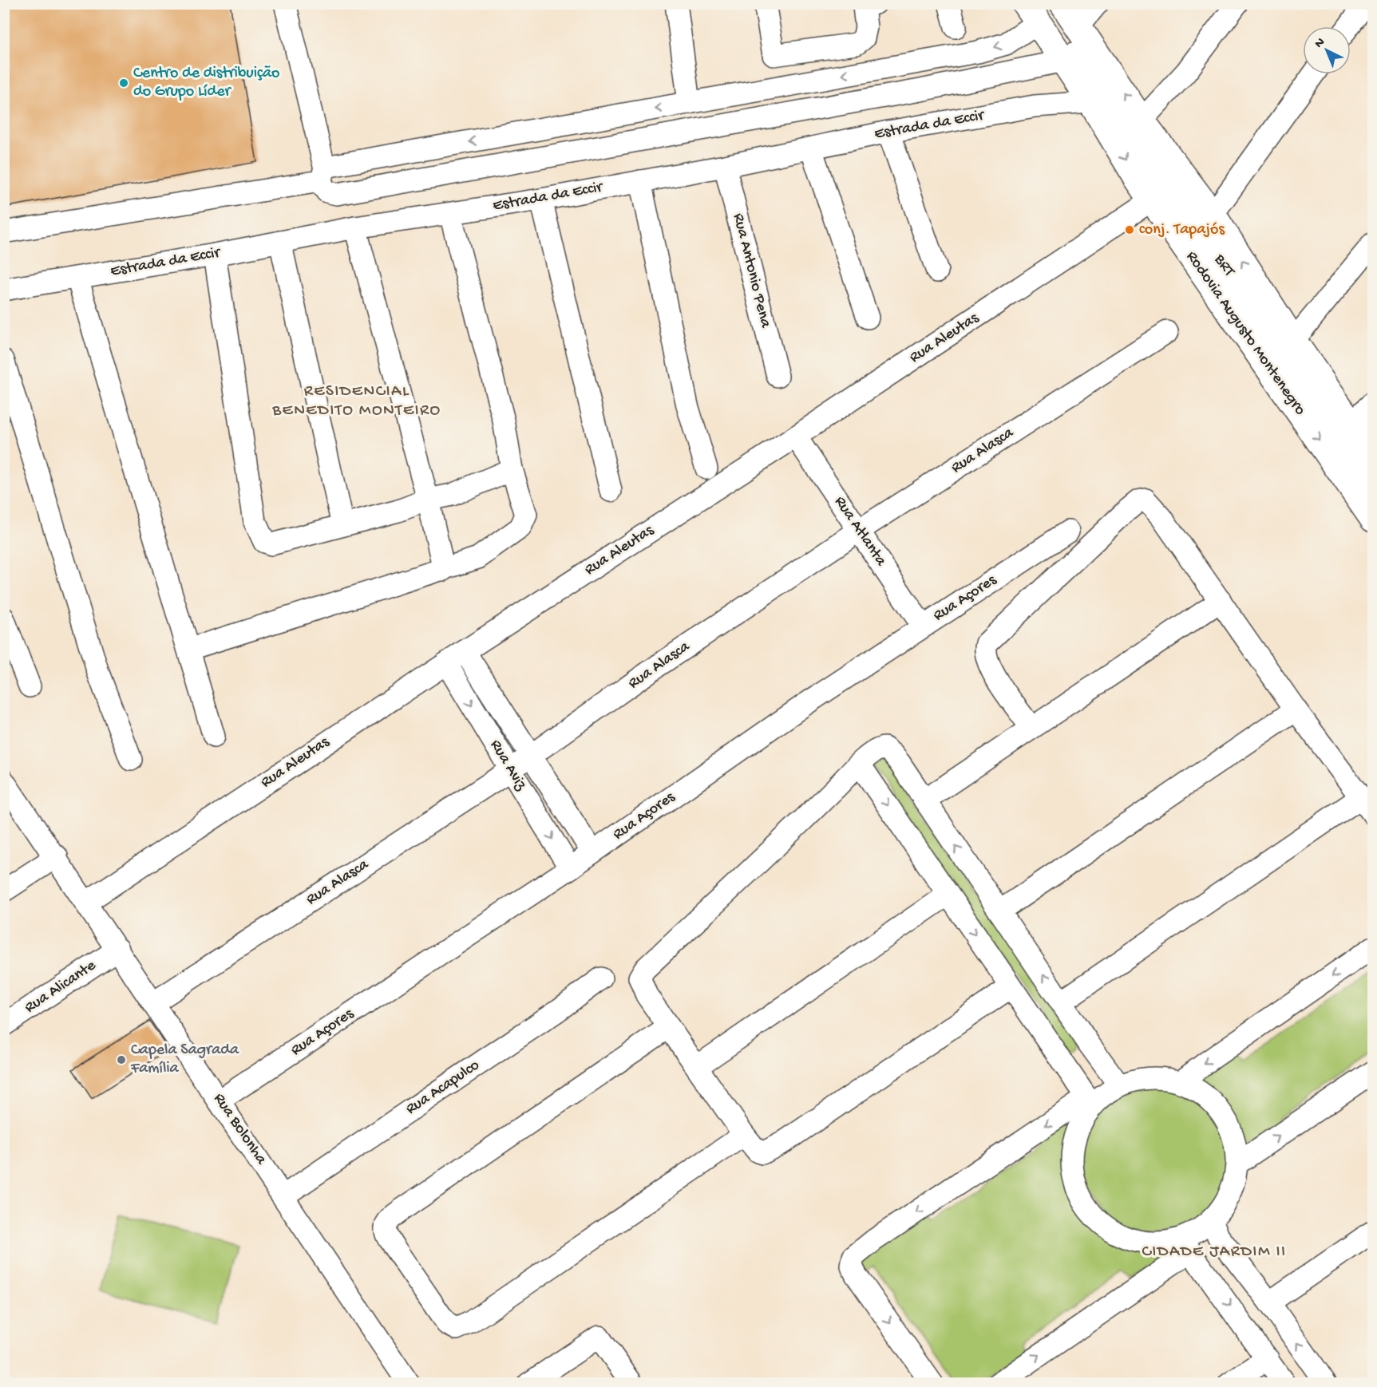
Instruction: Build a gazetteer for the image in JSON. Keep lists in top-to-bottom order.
{
  "streets": {
    "main road": ["Rodovia Augusto Montenegro"],
    "street": [
      "Estrada da Eccir",
      "BRT",
      "Rua Antonio Pena",
      "Rua Aleutas",
      "Rua Alasca",
      "Rua Atlanta",
      "Rua Açores",
      "Rua Aviz",
      "Rua Alicante",
      "Rua Acapulco",
      "Rua Bolonha"
    ]
  },
  "crossings": [
    ["Estrada da Eccir", "Rua Antonio Pena"],
    ["Estrada da Eccir", "Rodovia Augusto Montenegro"],
    ["BRT", "Rodovia Augusto Montenegro"],
    ["Rodovia Augusto Montenegro", "Rua Aleutas"],
    ["Rua Aleutas", "Rua Atlanta"],
    ["Rua Aleutas", "Rua Aviz"],
    ["Rua Aleutas", "Rua Bolonha"],
    ["Rua Alasca", "Rua Atlanta"],
    ["Rua Alasca", "Rua Aviz"],
    ["Rua Alasca", "Rua Bolonha"],
    ["Rua Atlanta", "Rua Açores"],
    ["Rua Açores", "Rua Aviz"],
    ["Rua Açores", "Rua Bolonha"],
    ["Rua Alicante", "Rua Bolonha"],
    ["Rua Acapulco", "Rua Bolonha"]
  ],
  "districts": ["RESIDENCIAL BENEDITO MONTEIRO", "CIDADE JARDIM II"],
  "places": ["Centro de distribuição do Grupo Líder", "conj. Tapajós", "Capela Sagrada Família"],
  "north": "top left"
}
